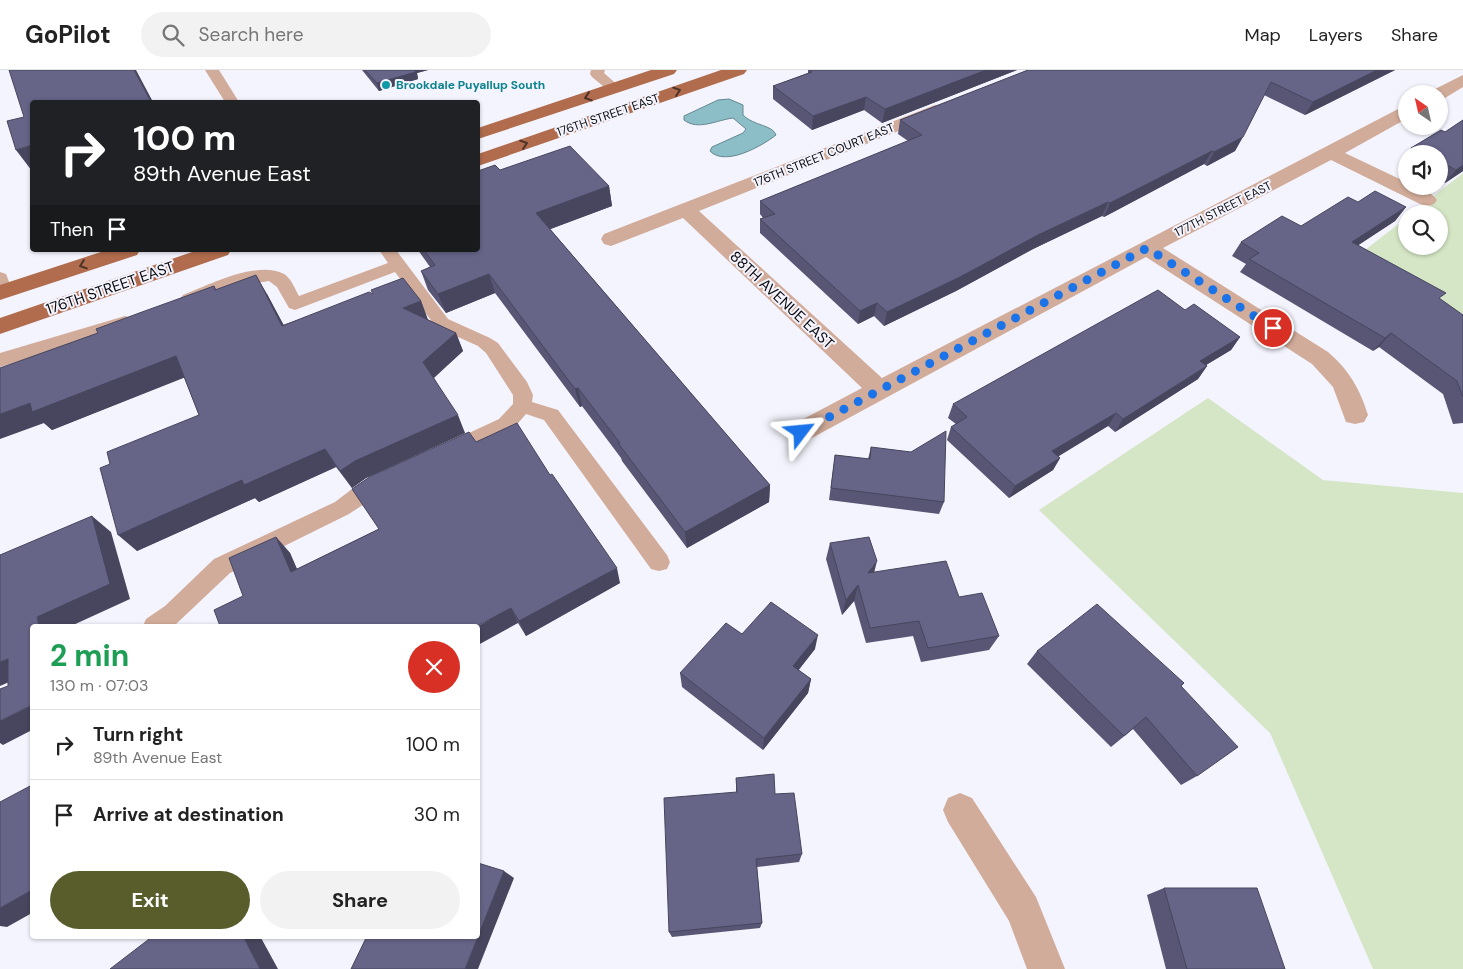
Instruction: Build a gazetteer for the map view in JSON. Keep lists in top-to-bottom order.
{
  "streets": {
    "main road": ["176TH STREET EAST"],
    "street": ["176TH STREET COURT EAST", "177TH STREET EAST", "88TH AVENUE EAST"]
  },
  "crossings": [
    ["176TH STREET COURT EAST", "88TH AVENUE EAST"],
    ["177TH STREET EAST", "88TH AVENUE EAST"]
  ],
  "places": ["Brookdale Puyallup South"],
  "north": "top left",
  "page": {
    "header": "GoPilot",
    "search": "Search here",
    "nav": ["Map", "Layers", "Share"],
    "turn": ["100 m", "89th Avenue East"],
    "then": "Then",
    "heading": ["2 min", "130 m · 07:03"],
    "list": [
      {
        "name": "Turn right",
        "note": "89th Avenue East",
        "value": "100 m"
      },
      {
        "name": "Arrive at destination",
        "value": "30 m"
      }
    ],
    "buttons": ["Exit", "Share"]
  }
}
